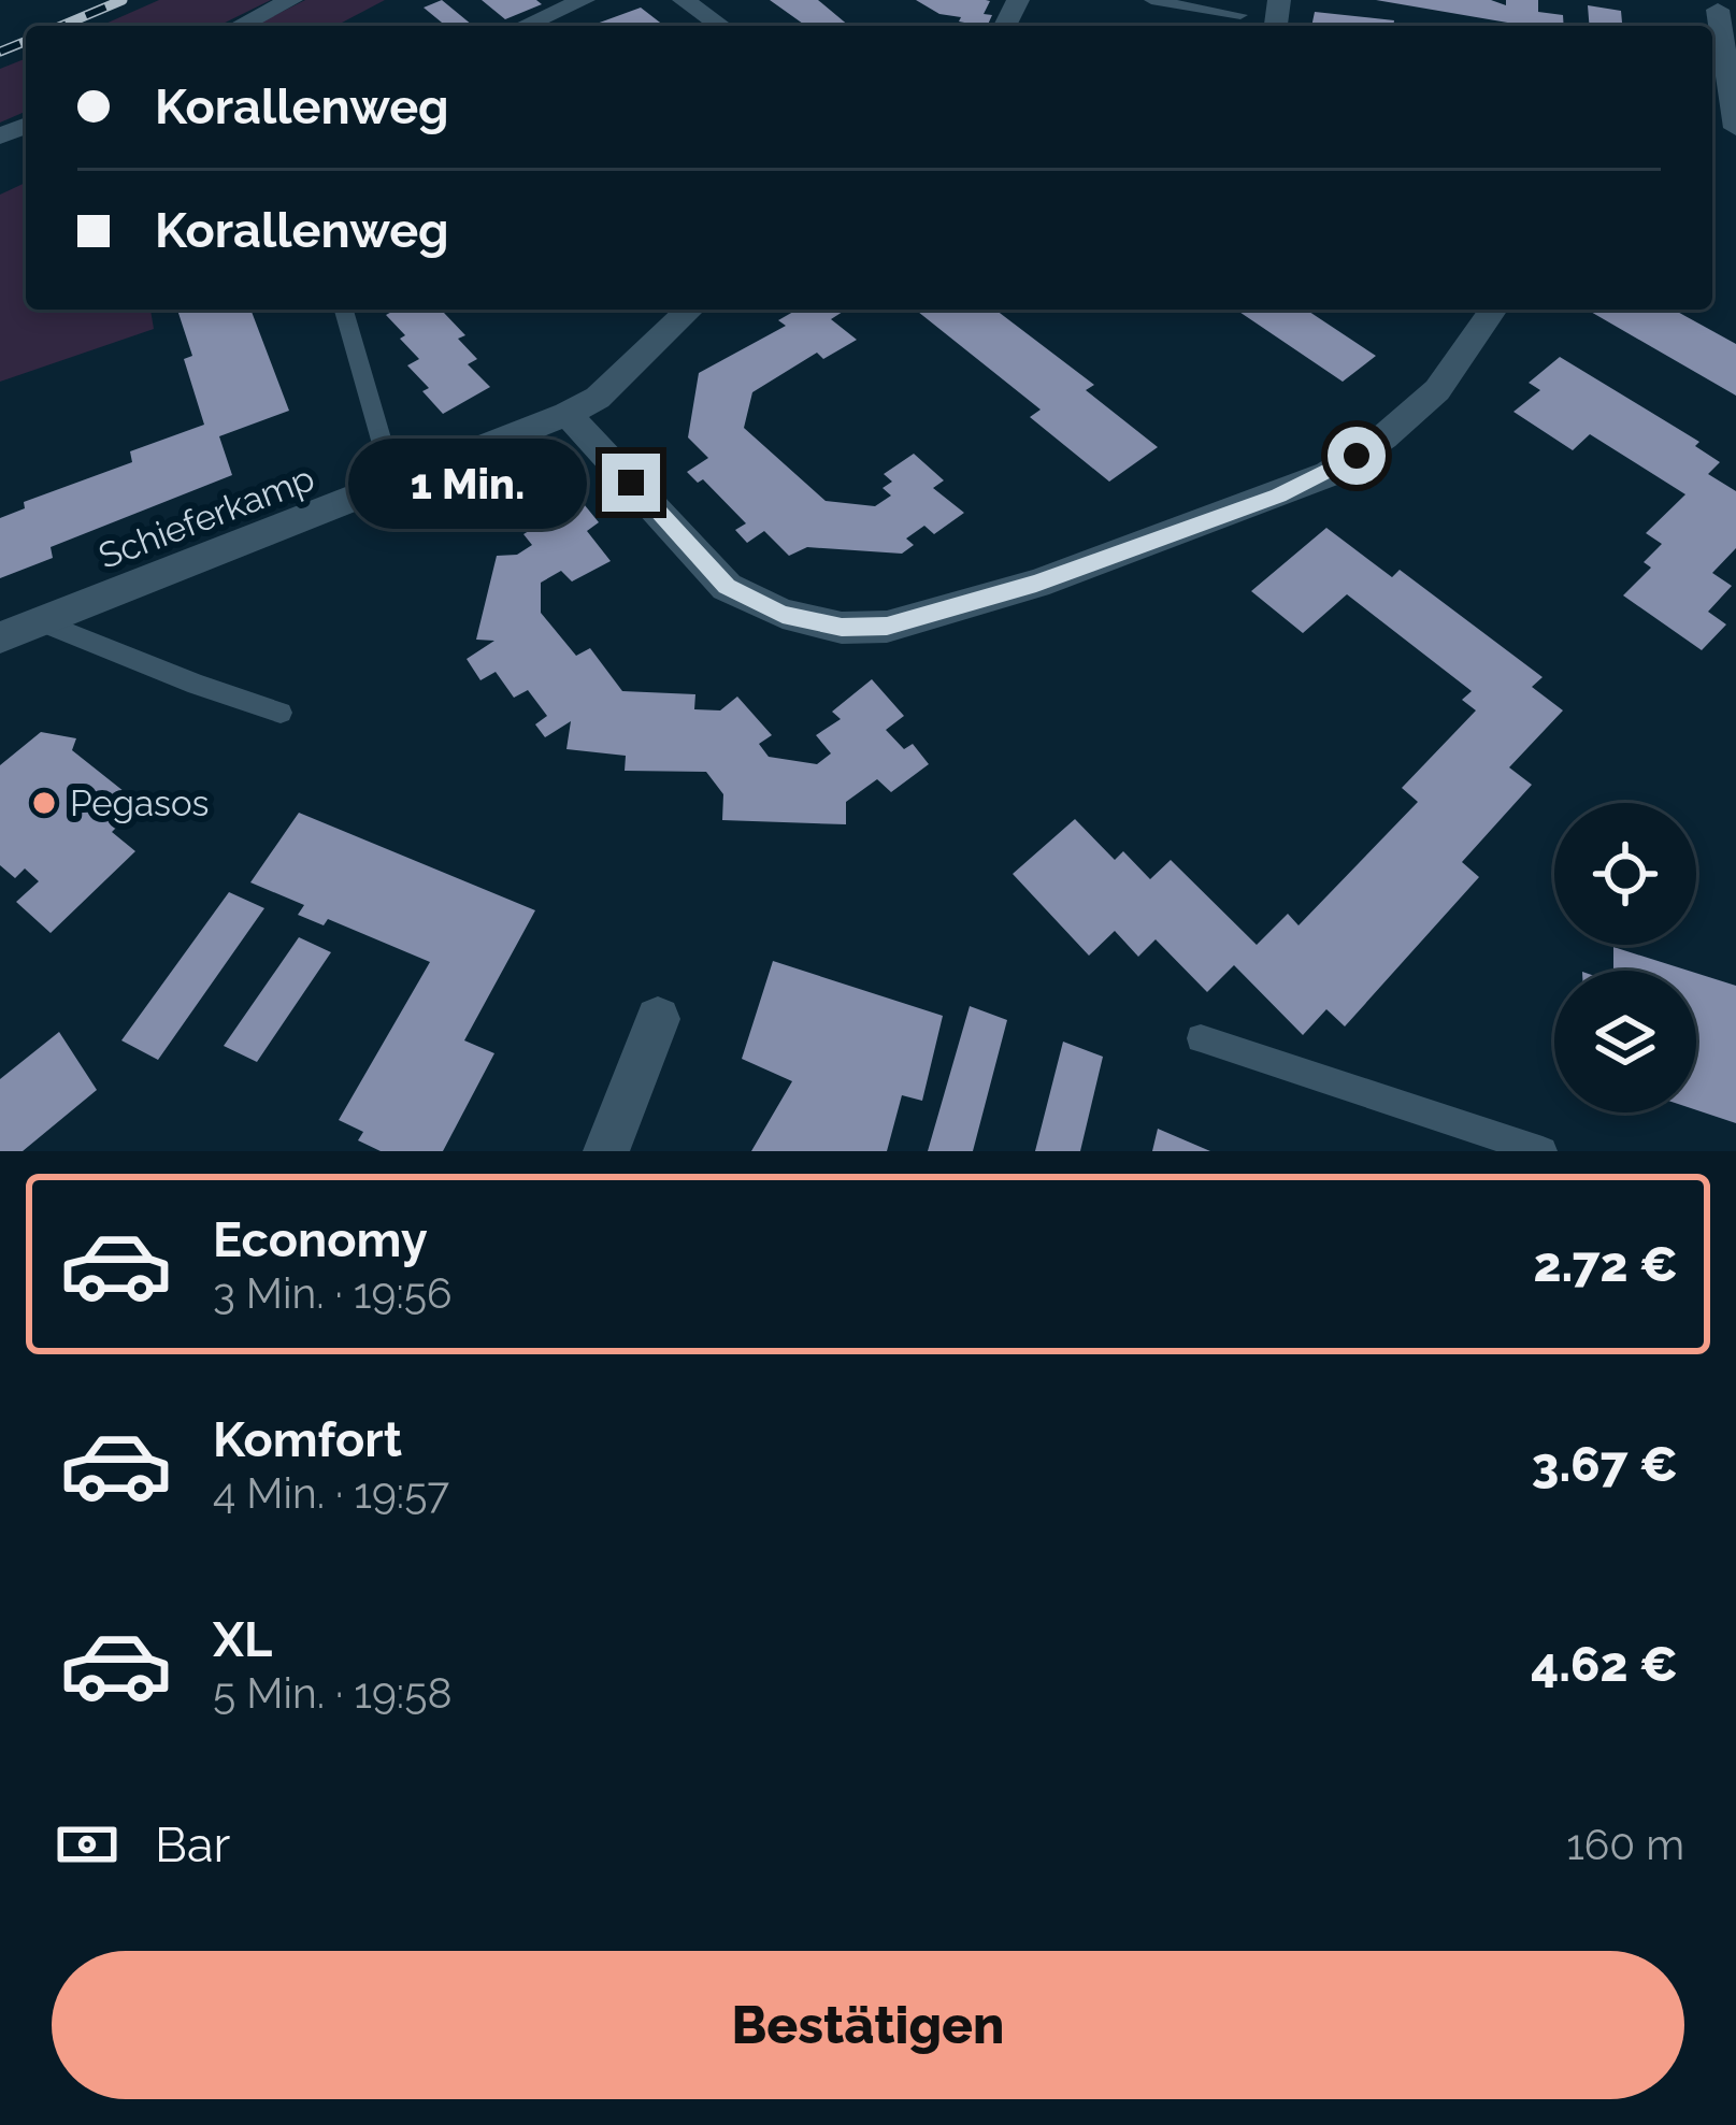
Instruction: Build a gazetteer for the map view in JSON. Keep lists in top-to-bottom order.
{
  "streets": {
    "street": ["Schieferkamp"]
  },
  "places": ["Pegasos"],
  "page": {
    "banner": ["Korallenweg", "Korallenweg"],
    "bubble": "1 Min.",
    "list": [
      {
        "name": "Economy",
        "note": "3 Min. · 19:56",
        "value": "2.72 €"
      },
      {
        "name": "Komfort",
        "note": "4 Min. · 19:57",
        "value": "3.67 €"
      },
      {
        "name": "XL",
        "note": "5 Min. · 19:58",
        "value": "4.62 €"
      }
    ],
    "pay": ["Bar", "160 m"],
    "buttons": "Bestätigen"
  }
}
